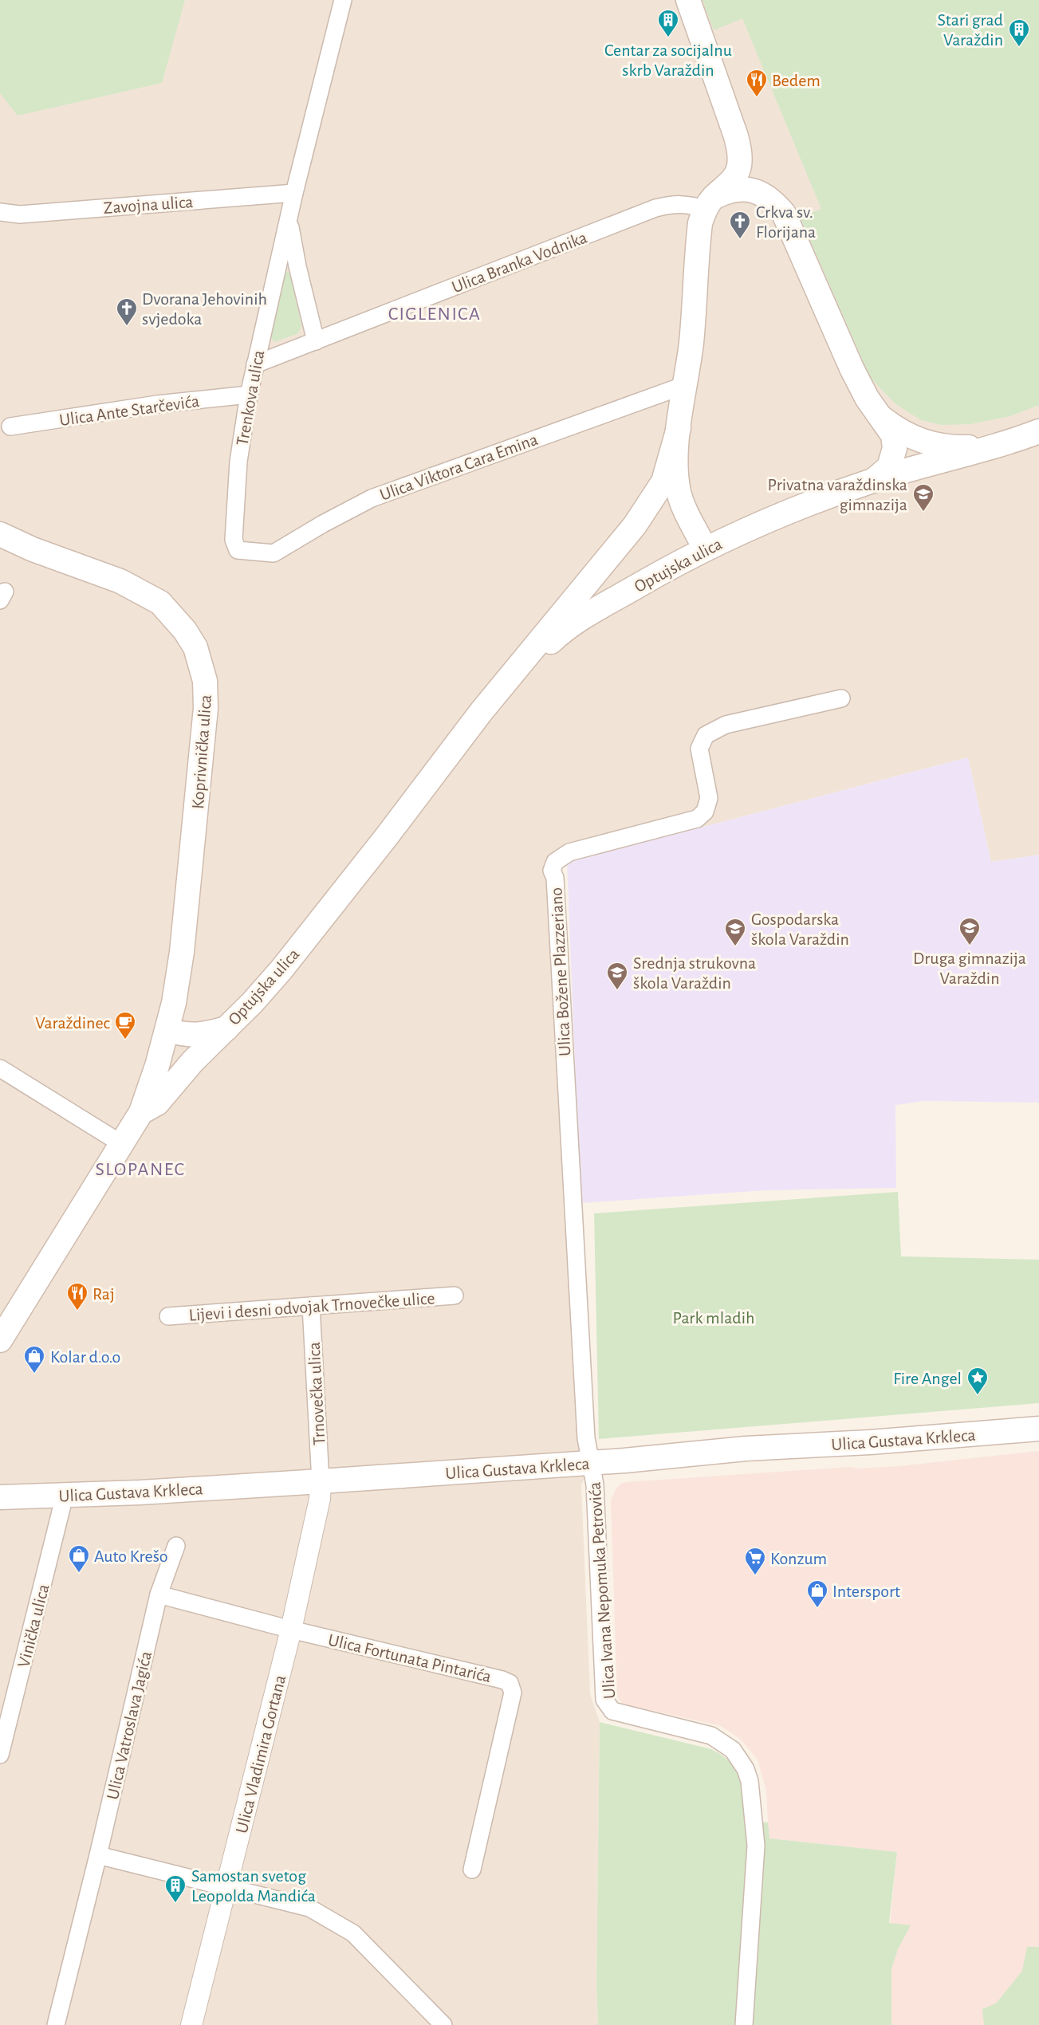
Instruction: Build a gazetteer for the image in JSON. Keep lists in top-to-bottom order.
{
  "streets": {
    "main road": ["Optujska ulica", "Koprivnička ulica", "Ulica Gustava Krkleca"],
    "street": [
      "Zavojna ulica",
      "Ulica Branka Vodnika",
      "Trenkova ulica",
      "Ulica Ante Starčevića",
      "Ulica Viktora Cara Emina",
      "Ulica Božene Plazzeriano",
      "Lijevi i desni odvojak Trnovečke ulice",
      "Trnovečka ulica",
      "Ulica Ivana Nepomuka Petrovića",
      "Vinička ulica",
      "Ulica Fortunata Pintarića",
      "Ulica Vatroslava Jagića",
      "Ulica Vladimira Gortana"
    ]
  },
  "crossings": [
    ["Zavojna ulica", "Trenkova ulica"],
    ["Ulica Branka Vodnika", "Trenkova ulica"],
    ["Trenkova ulica", "Ulica Ante Starčevića"],
    ["Trenkova ulica", "Ulica Viktora Cara Emina"],
    ["Optujska ulica", "Koprivnička ulica"],
    ["Ulica Božene Plazzeriano", "Ulica Gustava Krkleca"],
    ["Ulica Božene Plazzeriano", "Ulica Ivana Nepomuka Petrovića"],
    ["Lijevi i desni odvojak Trnovečke ulice", "Trnovečka ulica"],
    ["Trnovečka ulica", "Ulica Gustava Krkleca"],
    ["Trnovečka ulica", "Ulica Vladimira Gortana"],
    ["Ulica Gustava Krkleca", "Ulica Ivana Nepomuka Petrovića"],
    ["Ulica Gustava Krkleca", "Vinička ulica"],
    ["Ulica Gustava Krkleca", "Ulica Vladimira Gortana"],
    ["Ulica Fortunata Pintarića", "Ulica Vladimira Gortana"]
  ],
  "districts": ["CIGLENICA", "SLOPANEC"],
  "parks": ["Park mladih"],
  "places": {
    "building": ["Centar za socijalnu skrb Varaždin", "Stari grad Varaždin", "Samostan svetog Leopolda Mandića"],
    "restaurant": ["Bedem", "Raj"],
    "church": ["Crkva sv. Florijana", "Dvorana Jehovinih svjedoka"],
    "school or university": [
      "Privatna varaždinska gimnazija",
      "Druga gimnazija Varaždin",
      "Gospodarska škola Varaždin",
      "Srednja strukovna škola Varaždin"
    ],
    "cafe": ["Varaždinec"],
    "shop": ["Kolar d.o.o", "Auto Krešo", "Intersport"],
    "place": ["Fire Angel"],
    "supermarket": ["Konzum"]
  }
}
